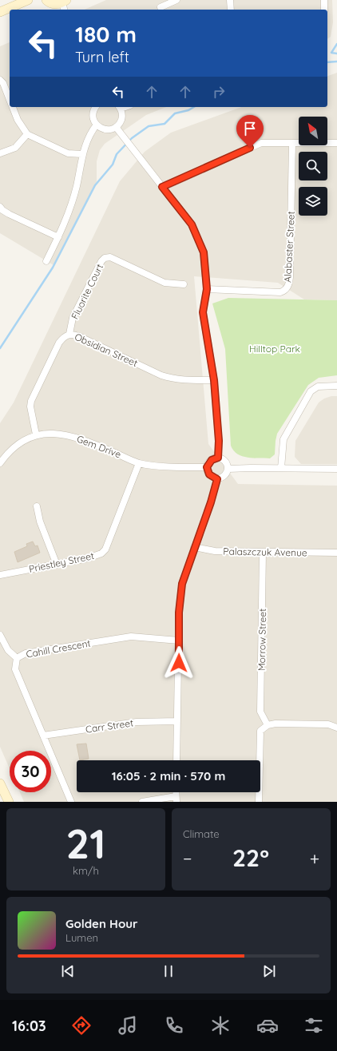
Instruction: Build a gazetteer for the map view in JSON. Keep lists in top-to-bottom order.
{
  "streets": {
    "street": [
      "Alabaster Street",
      "Fluorite Court",
      "Obsidian Street",
      "Gem Drive",
      "Palaszczuk Avenue",
      "Priestley Street",
      "Morrow Street",
      "Cahill Crescent",
      "Carr Street"
    ]
  },
  "crossings": [
    ["Fluorite Court", "Obsidian Street"],
    ["Obsidian Street", "Gem Drive"],
    ["Gem Drive", "Priestley Street"],
    ["Palaszczuk Avenue", "Morrow Street"],
    ["Cahill Crescent", "Carr Street"]
  ],
  "parks": ["Hilltop Park"],
  "north": "top left",
  "page": {
    "turn": ["180 m", "Turn left"],
    "limit": "30",
    "trip": "16:05 · 2 min · 570 m",
    "tile": [
      ["21", "km/h"],
      "Climate"
    ],
    "heat": ["−", "22°", "+"],
    "song": ["Golden Hour", "Lumen"],
    "tabs": "16:03"
  }
}
